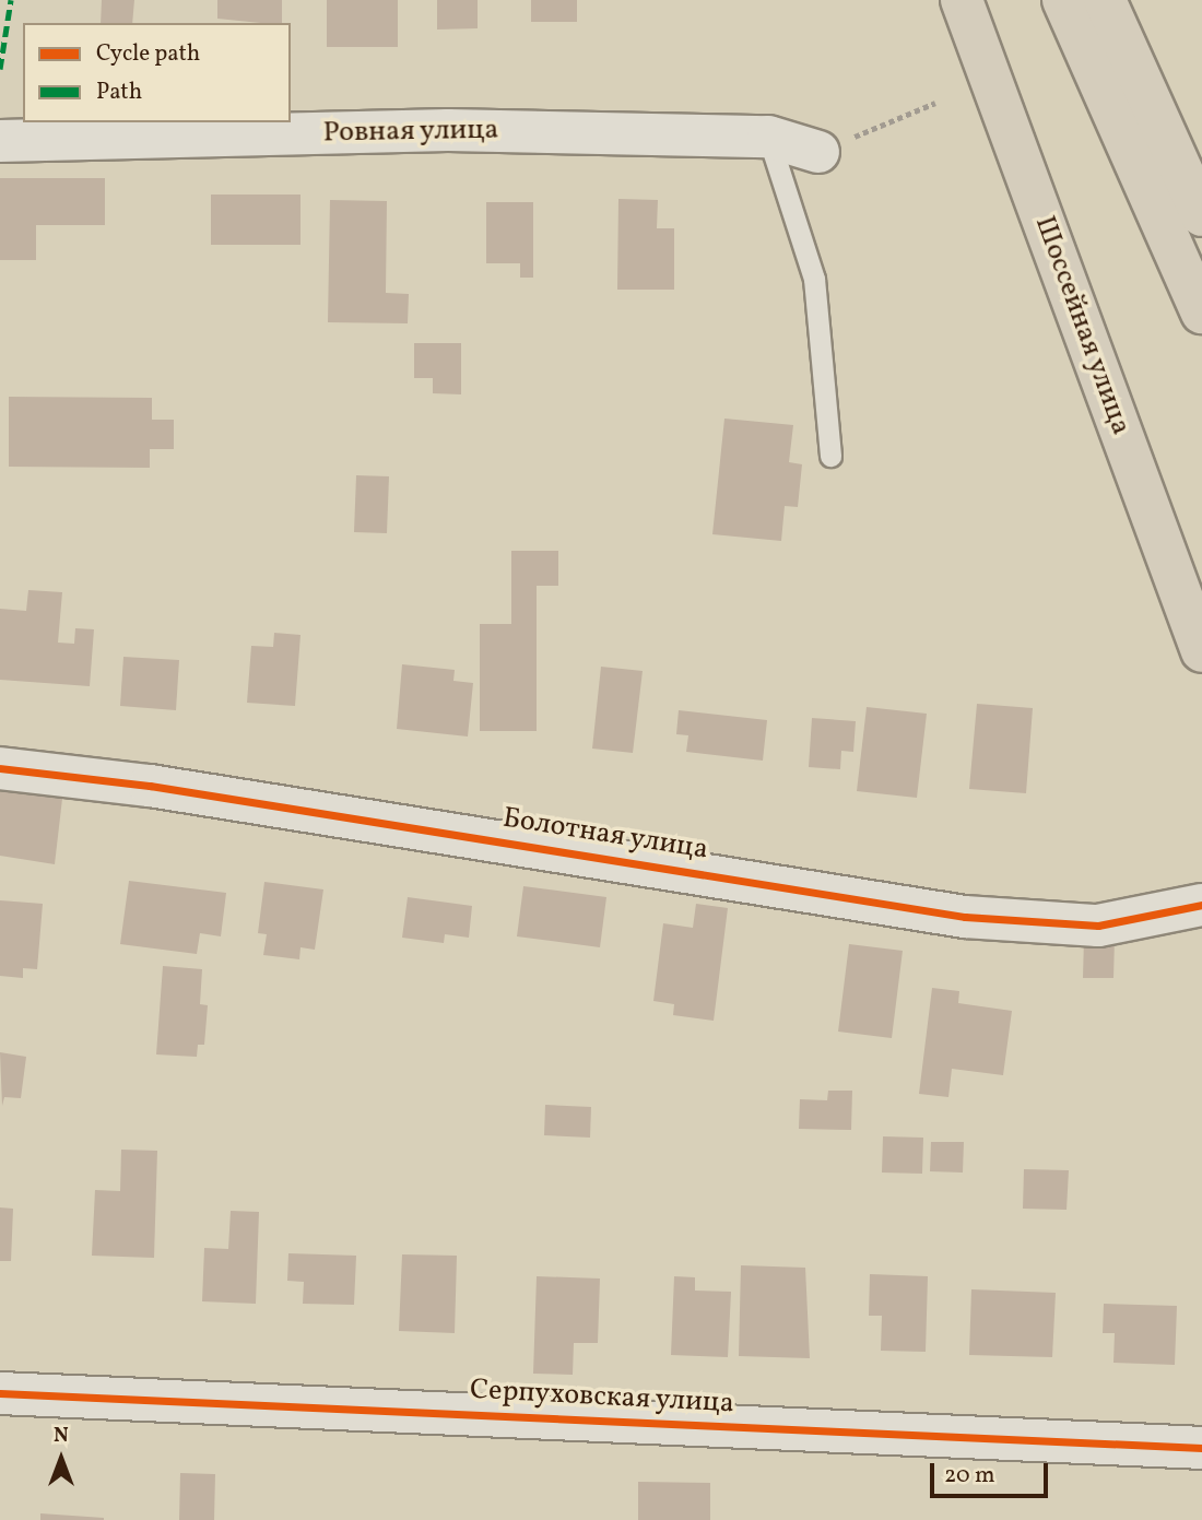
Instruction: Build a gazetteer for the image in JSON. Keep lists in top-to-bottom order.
{
  "streets": {
    "main road": ["Шоссейная улица"],
    "street": ["Ровная улица", "Болотная улица", "Серпуховская улица"]
  },
  "legend": ["Cycle path", "Path"],
  "scale_bar": "20 m",
  "north": "top"
}
